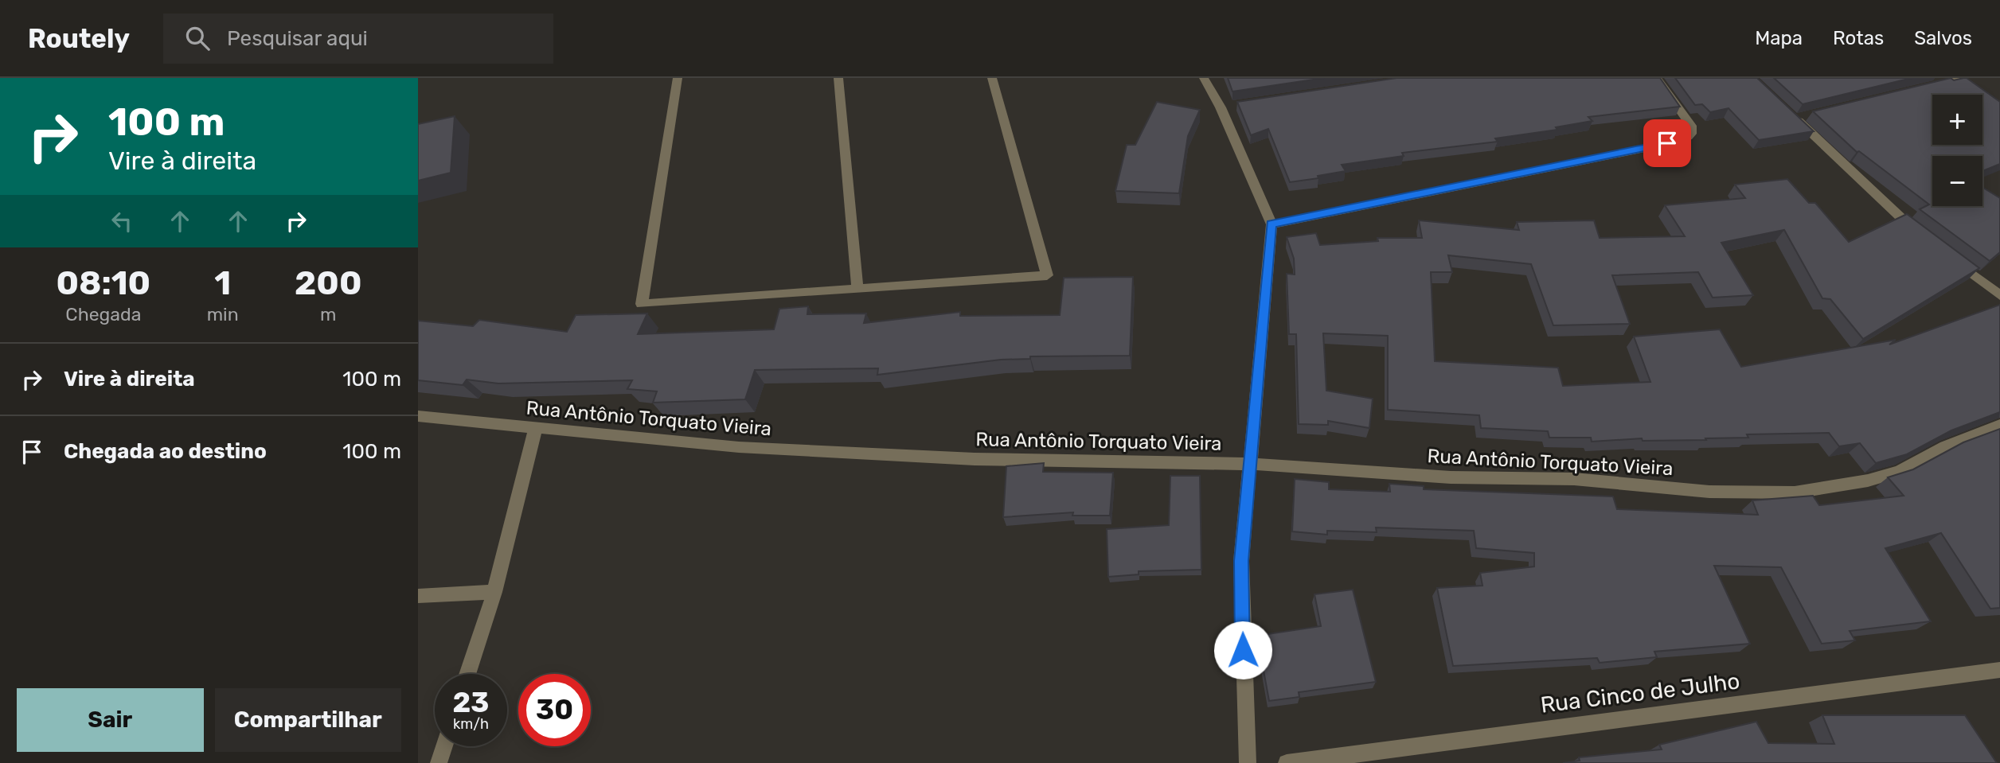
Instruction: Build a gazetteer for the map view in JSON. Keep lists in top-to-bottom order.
{
  "streets": {
    "street": ["Rua Antônio Torquato Vieira", "Rua Cinco de Julho"]
  },
  "page": {
    "header": "Routely",
    "search": "Pesquisar aqui",
    "nav": ["Mapa", "Rotas", "Salvos"],
    "turn": ["100 m", "Vire à direita"],
    "map_buttons": ["+", "−"],
    "eta": [
      "08:10",
      "Chegada",
      "1",
      "min",
      "200",
      "m"
    ],
    "list": [
      {
        "name": "Vire à direita",
        "value": "100 m"
      },
      {
        "name": "Chegada ao destino",
        "value": "100 m"
      }
    ],
    "speed": "23 km/h",
    "limit": "30",
    "buttons": ["Sair", "Compartilhar"]
  }
}
